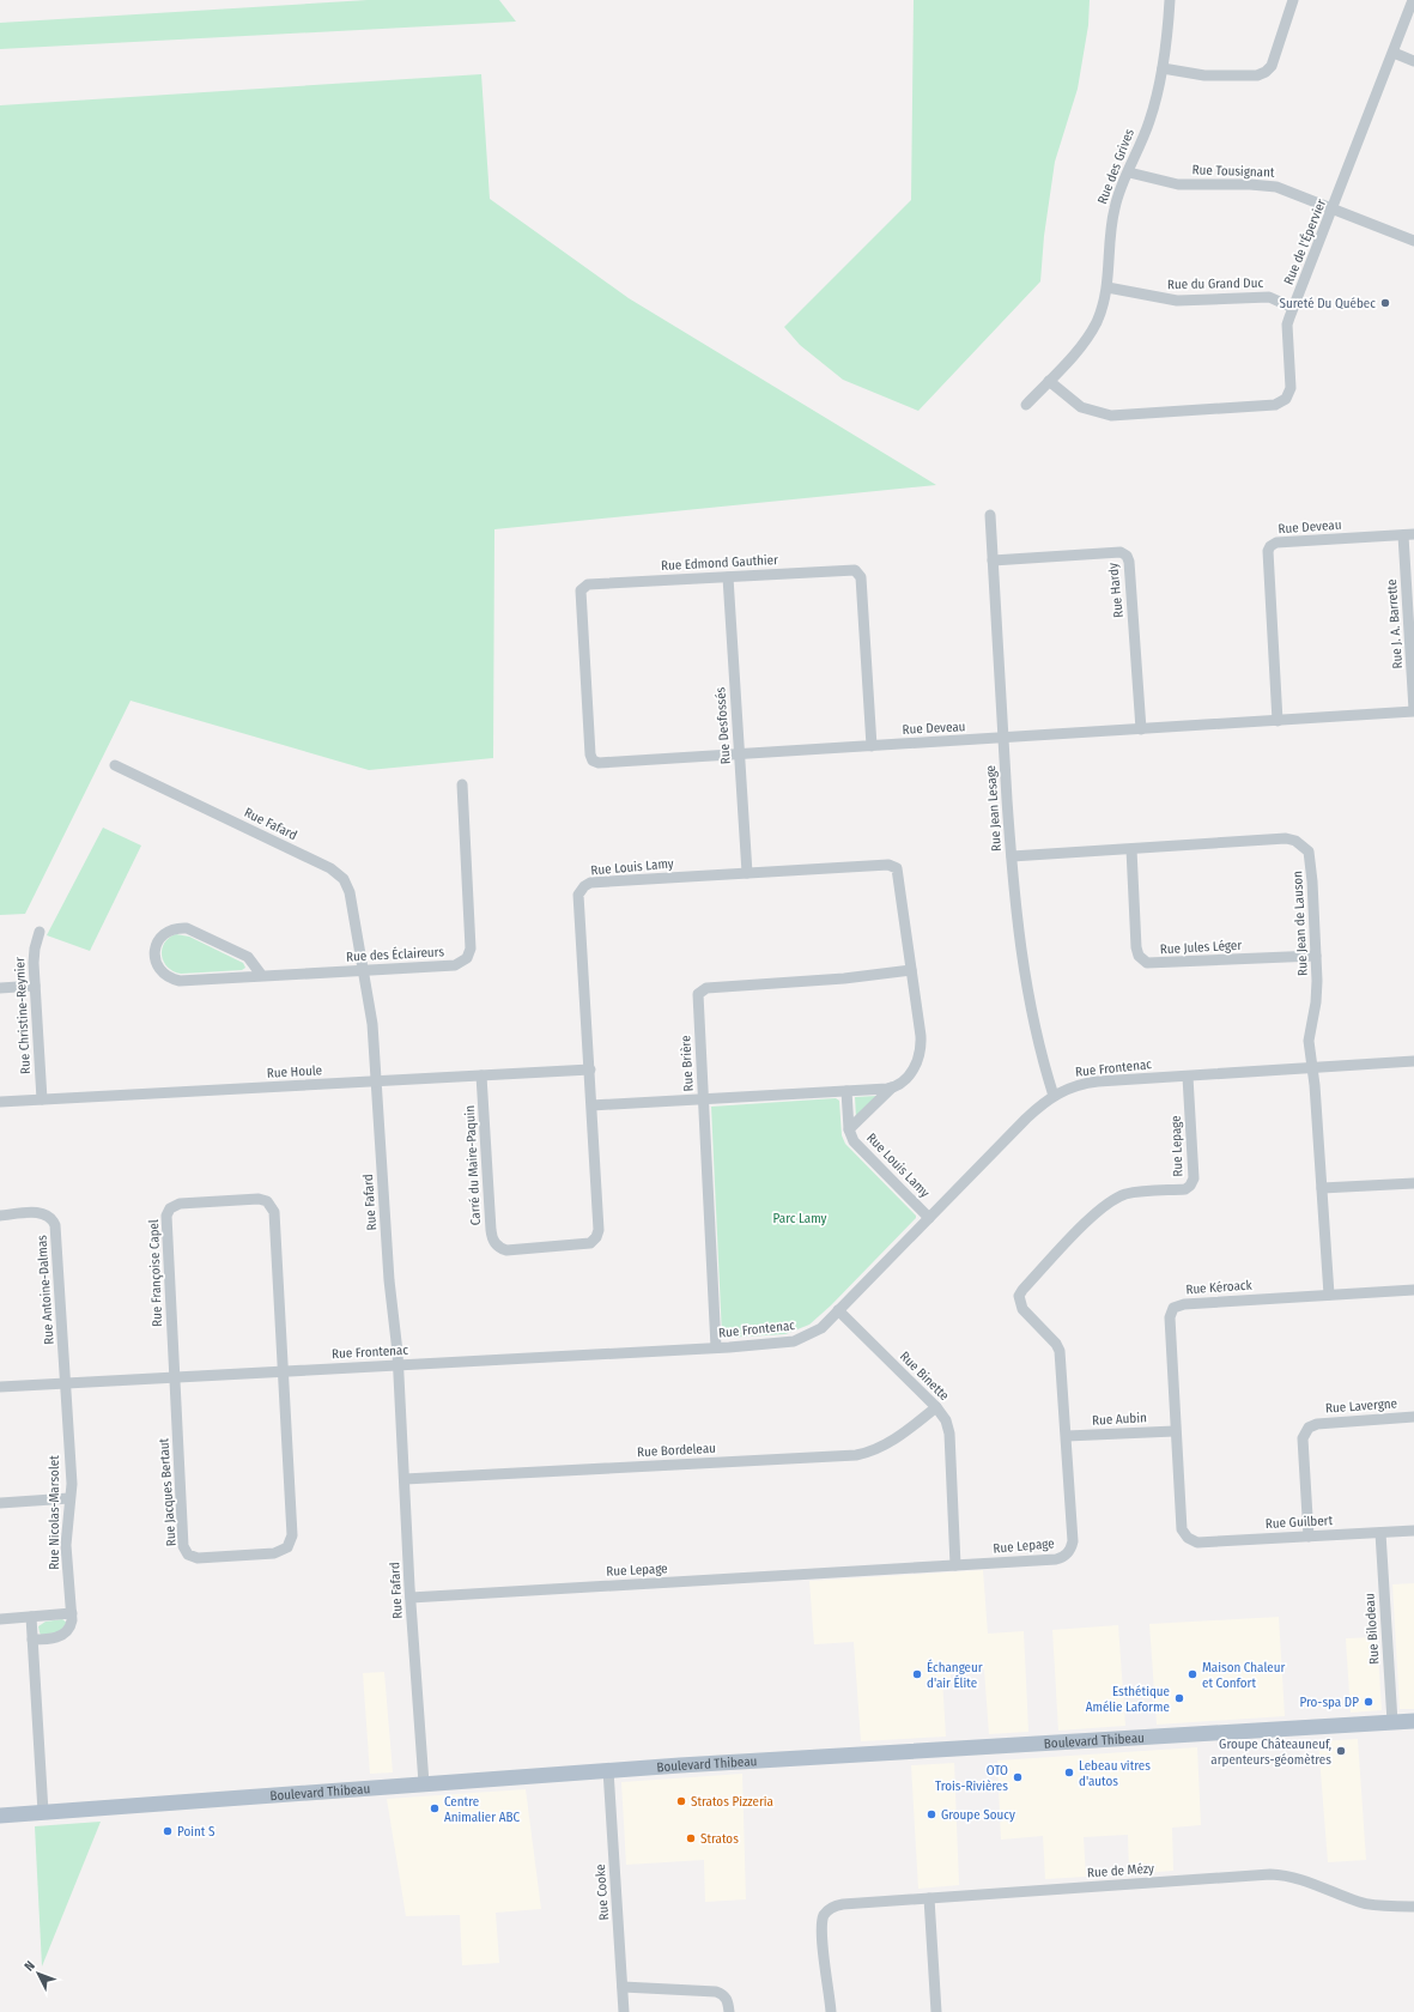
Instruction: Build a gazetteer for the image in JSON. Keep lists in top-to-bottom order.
{
  "streets": {
    "main road": ["Boulevard Thibeau"],
    "street": [
      "Rue des Grives",
      "Rue Tousignant",
      "Rue de l'Épervier",
      "Rue du Grand Duc",
      "Rue Deveau",
      "Rue Edmond Gauthier",
      "Rue Hardy",
      "Rue J. A. Barrette",
      "Rue Desfossés",
      "Rue Jean Lesage",
      "Rue Fafard",
      "Rue Louis Lamy",
      "Rue Jean de Lauson",
      "Rue Jules Léger",
      "Rue des Éclaireurs",
      "Rue Christine-Reynier",
      "Rue Brière",
      "Rue Frontenac",
      "Rue Houle",
      "Rue Lepage",
      "Carré du Maire-Paquin",
      "Rue Françoise Capel",
      "Rue Kéroack",
      "Rue Antoine-Dalmas",
      "Rue Binette",
      "Rue Lavergne",
      "Rue Aubin",
      "Rue Bordeleau",
      "Rue Jacques Bertaut",
      "Rue Nicolas-Marsolet",
      "Rue Guilbert",
      "Rue Bilodeau",
      "Rue de Mézy",
      "Rue Cooke"
    ]
  },
  "crossings": [
    ["Rue des Grives", "Rue Tousignant"],
    ["Rue des Grives", "Rue de l'Épervier"],
    ["Rue des Grives", "Rue du Grand Duc"],
    ["Rue Tousignant", "Rue de l'Épervier"],
    ["Rue de l'Épervier", "Rue du Grand Duc"],
    ["Rue Deveau", "Rue Edmond Gauthier"],
    ["Rue Deveau", "Rue Hardy"],
    ["Rue Deveau", "Rue J. A. Barrette"],
    ["Rue Deveau", "Rue Desfossés"],
    ["Rue Deveau", "Rue Jean Lesage"],
    ["Rue Edmond Gauthier", "Rue Desfossés"],
    ["Rue Hardy", "Rue Jean Lesage"],
    ["Rue Desfossés", "Rue Louis Lamy"],
    ["Rue Jean Lesage", "Rue Jean de Lauson"],
    ["Rue Jean Lesage", "Rue Frontenac"],
    ["Rue Fafard", "Rue des Éclaireurs"],
    ["Rue Fafard", "Rue Frontenac"],
    ["Rue Fafard", "Rue Houle"],
    ["Rue Fafard", "Rue Lepage"],
    ["Rue Fafard", "Rue Bordeleau"],
    ["Rue Fafard", "Boulevard Thibeau"],
    ["Rue Louis Lamy", "Rue Brière"],
    ["Rue Louis Lamy", "Rue Frontenac"],
    ["Rue Louis Lamy", "Rue Houle"],
    ["Rue Louis Lamy", "Carré du Maire-Paquin"],
    ["Rue Jean de Lauson", "Rue Jules Léger"],
    ["Rue Jean de Lauson", "Rue Frontenac"],
    ["Rue Jean de Lauson", "Rue Kéroack"],
    ["Rue Christine-Reynier", "Rue Houle"],
    ["Rue Brière", "Rue Frontenac"],
    ["Rue Frontenac", "Rue Lepage"],
    ["Rue Frontenac", "Rue Françoise Capel"],
    ["Rue Frontenac", "Rue Antoine-Dalmas"],
    ["Rue Frontenac", "Rue Binette"],
    ["Rue Frontenac", "Rue Jacques Bertaut"],
    ["Rue Frontenac", "Rue Nicolas-Marsolet"],
    ["Rue Houle", "Carré du Maire-Paquin"],
    ["Rue Lepage", "Rue Binette"],
    ["Rue Lepage", "Rue Aubin"],
    ["Rue Françoise Capel", "Rue Jacques Bertaut"],
    ["Rue Kéroack", "Rue Aubin"],
    ["Rue Kéroack", "Rue Guilbert"],
    ["Rue Antoine-Dalmas", "Rue Nicolas-Marsolet"],
    ["Rue Binette", "Rue Bordeleau"],
    ["Rue Lavergne", "Rue Guilbert"],
    ["Rue Guilbert", "Rue Bilodeau"],
    ["Rue Bilodeau", "Boulevard Thibeau"],
    ["Boulevard Thibeau", "Rue Cooke"]
  ],
  "parks": ["Parc Lamy"],
  "places": [
    "Sureté Du Québec",
    "Échangeur d'air Élite",
    "Maison Chaleur et Confort",
    "Esthétique Amélie Laforme",
    "Pro-spa DP",
    "Groupe Châteauneuf, arpenteurs-géomètres",
    "Lebeau vitres d'autos",
    "OTO Trois-Rivières",
    "Stratos Pizzeria",
    "Centre Animalier ABC",
    "Groupe Soucy",
    "Point S",
    "Stratos"
  ],
  "north": "top left"
}
